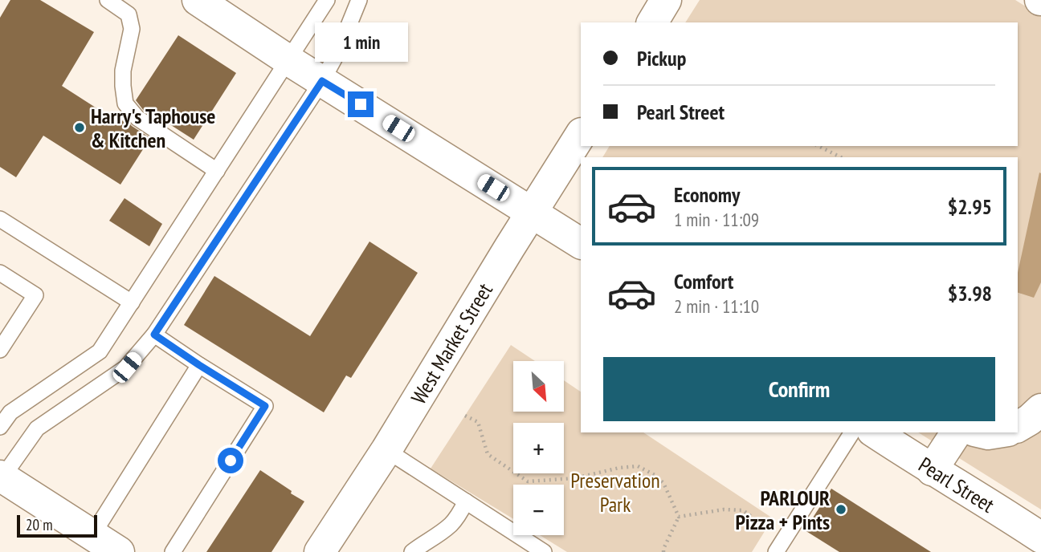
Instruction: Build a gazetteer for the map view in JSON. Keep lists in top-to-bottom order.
{
  "streets": {
    "street": ["West Market Street", "Pearl Street"]
  },
  "parks": ["Preservation Park"],
  "places": ["Harry's Taphouse & Kitchen", "PARLOUR Pizza + Pints"],
  "scale_bar": "20 m",
  "north": "bottom right",
  "page": {
    "bubble": "1 min",
    "banner": ["Pickup", "Pearl Street"],
    "list": [
      {
        "name": "Economy",
        "note": "1 min · 11:09",
        "value": "$2.95"
      },
      {
        "name": "Comfort",
        "note": "2 min · 11:10",
        "value": "$3.98"
      }
    ],
    "buttons": "Confirm",
    "map_buttons": ["+", "−"],
    "scale": "20 m"
  }
}
